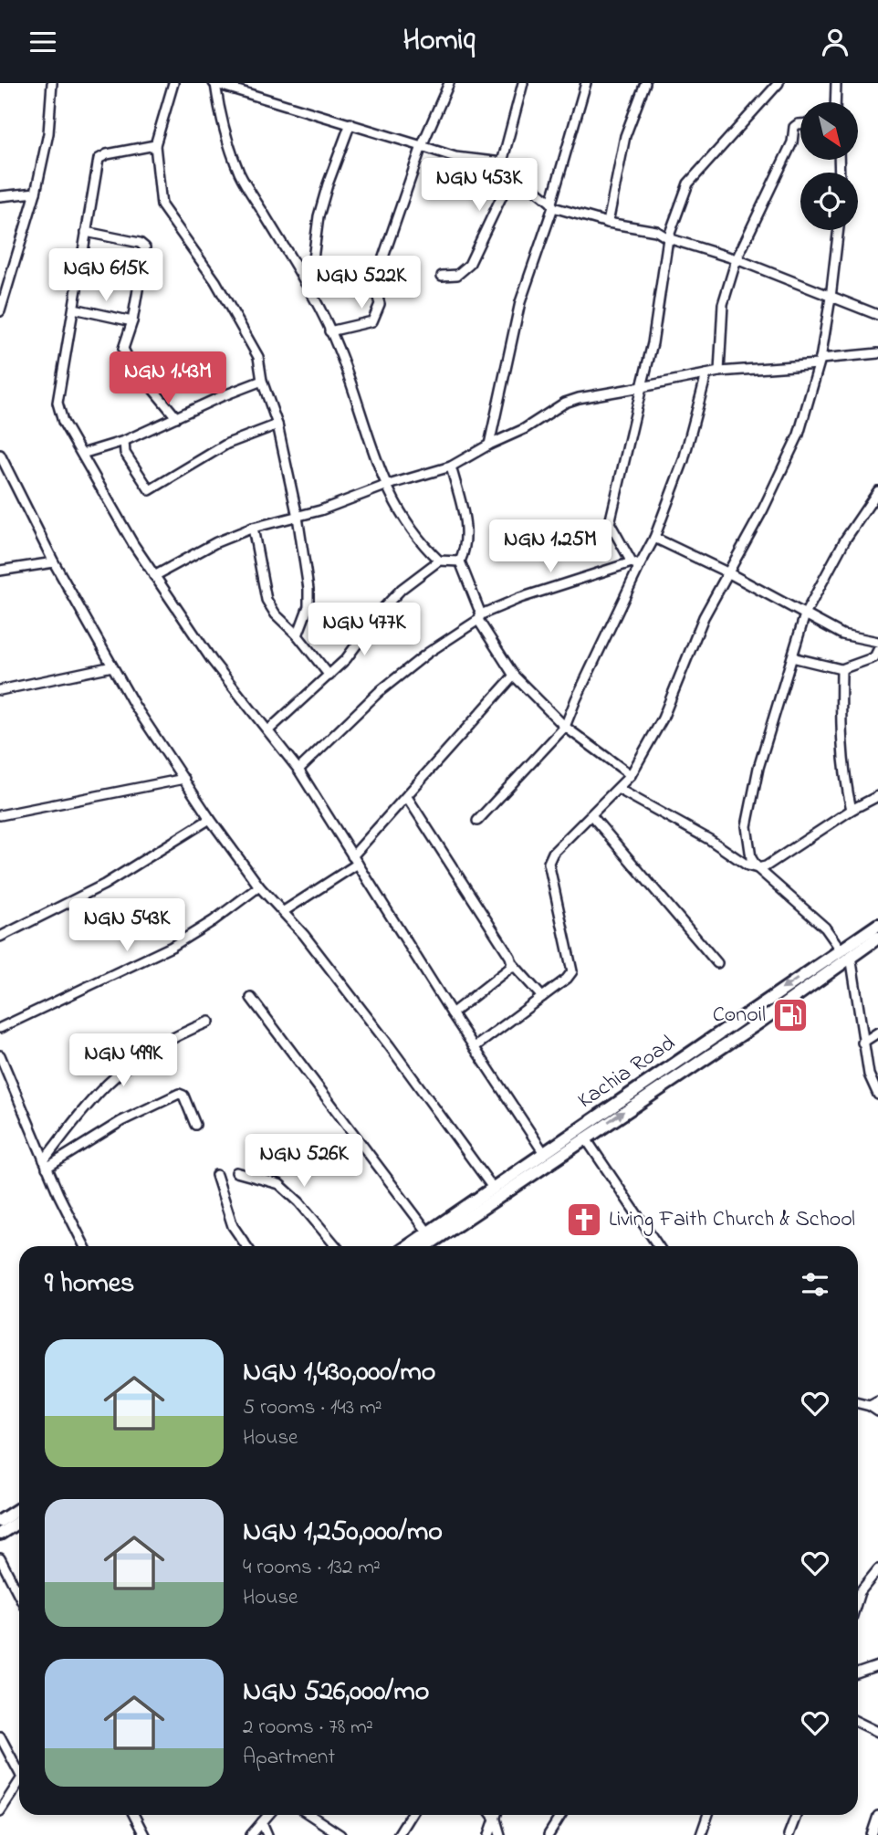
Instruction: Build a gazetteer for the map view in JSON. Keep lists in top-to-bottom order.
{
  "streets": {
    "highway": ["Kachia Road"]
  },
  "places": {
    "fuel station": ["Conoil"],
    "church": ["Living Faith Church & School"]
  },
  "north": "bottom right",
  "page": {
    "header": "Homiq",
    "price": [
      "NGN 453K",
      "NGN 615K",
      "NGN 522K",
      "NGN 1.43M",
      "NGN 1.25M",
      "NGN 477K",
      "NGN 543K",
      "NGN 499K",
      "NGN 526K"
    ],
    "heading": "9 homes",
    "list": [
      {
        "name": "NGN 1,430,000/mo",
        "note": "5 rooms · 143 m² · House"
      },
      {
        "name": "NGN 1,250,000/mo",
        "note": "4 rooms · 132 m² · House"
      },
      {
        "name": "NGN 526,000/mo",
        "note": "2 rooms · 78 m² · Apartment"
      }
    ]
  }
}
